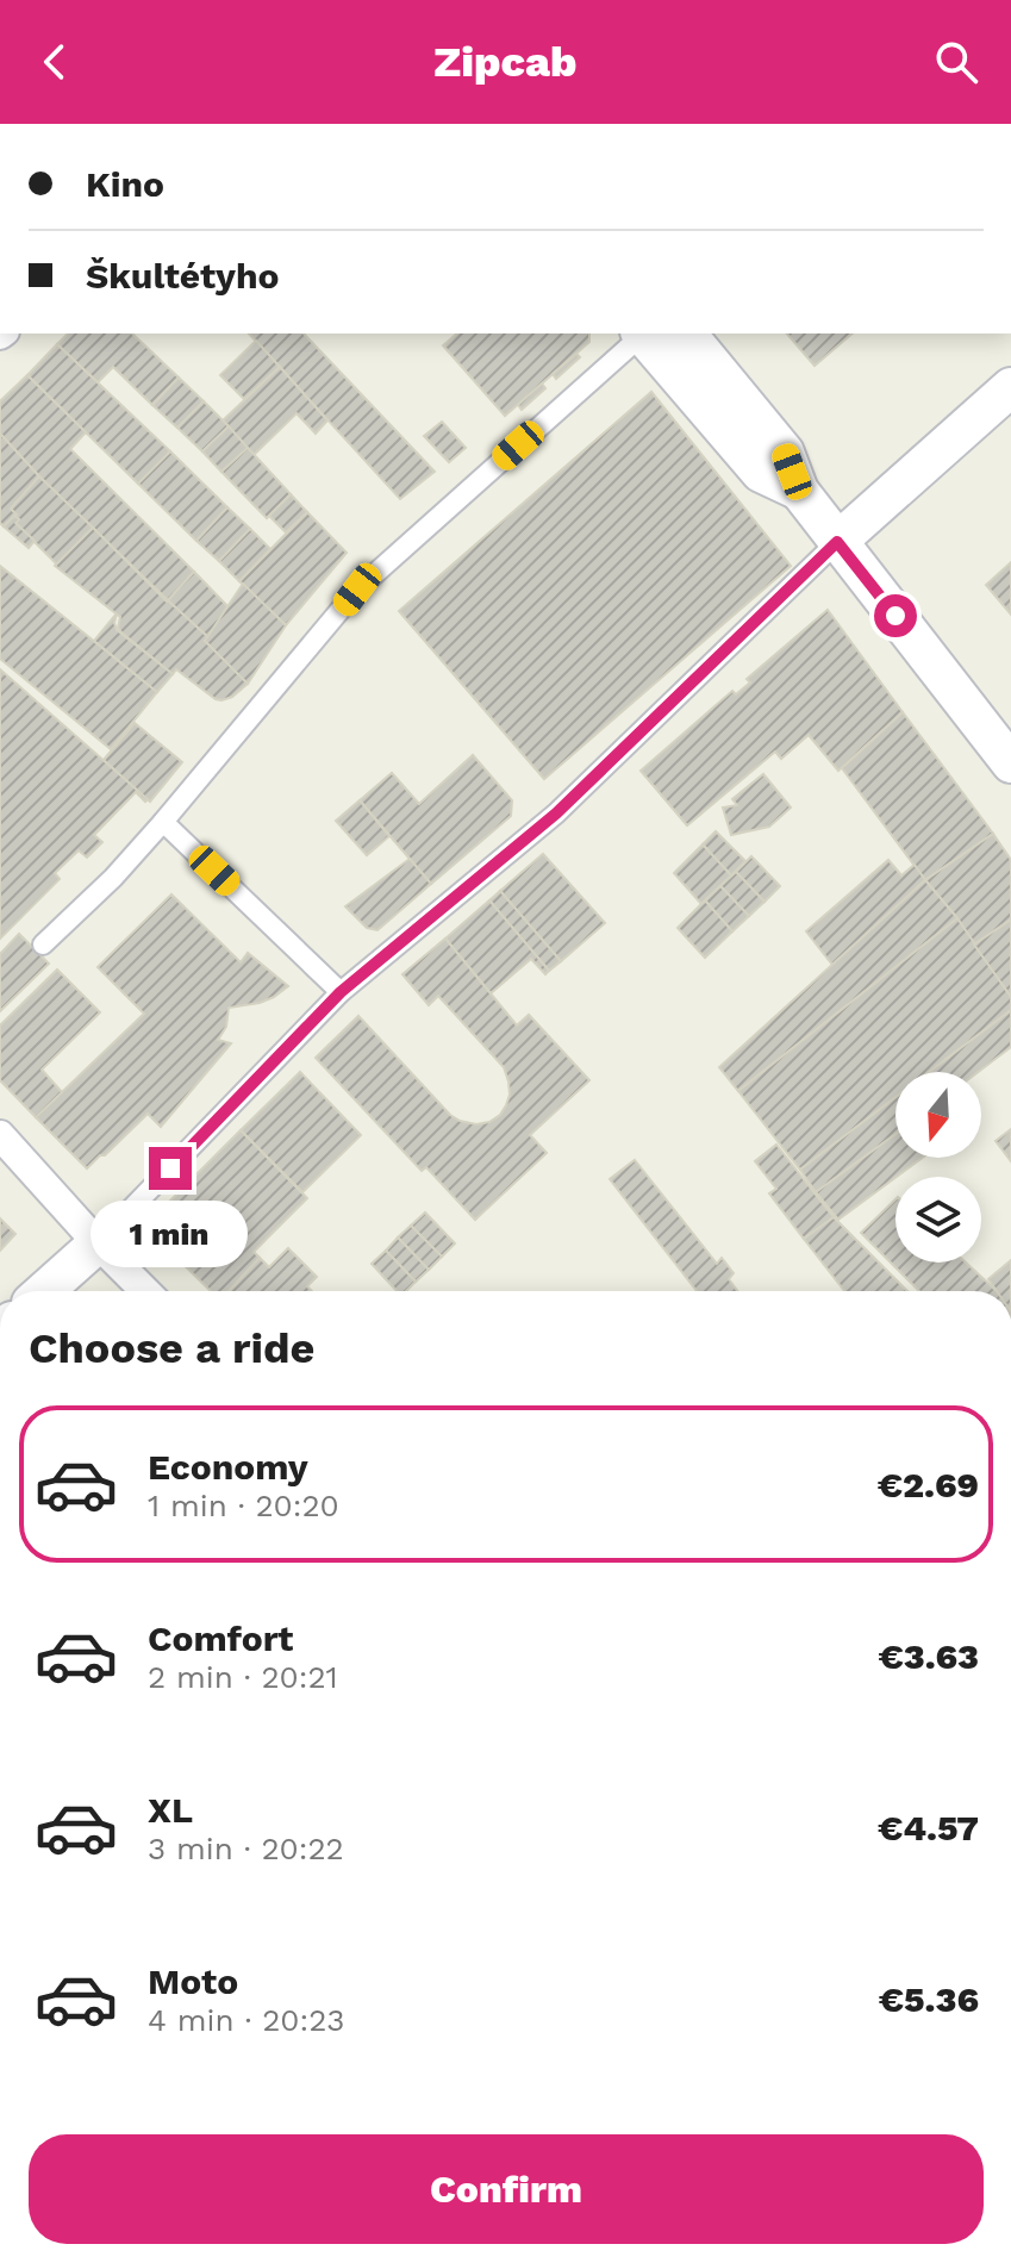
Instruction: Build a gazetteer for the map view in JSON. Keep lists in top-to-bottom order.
{
  "north": "bottom",
  "page": {
    "header": "Zipcab",
    "banner": ["Kino", "Škultétyho"],
    "bubble": "1 min",
    "heading": "Choose a ride",
    "list": [
      {
        "name": "Economy",
        "note": "1 min · 20:20",
        "value": "€2.69"
      },
      {
        "name": "Comfort",
        "note": "2 min · 20:21",
        "value": "€3.63"
      },
      {
        "name": "XL",
        "note": "3 min · 20:22",
        "value": "€4.57"
      },
      {
        "name": "Moto",
        "note": "4 min · 20:23",
        "value": "€5.36"
      }
    ],
    "buttons": "Confirm"
  }
}
